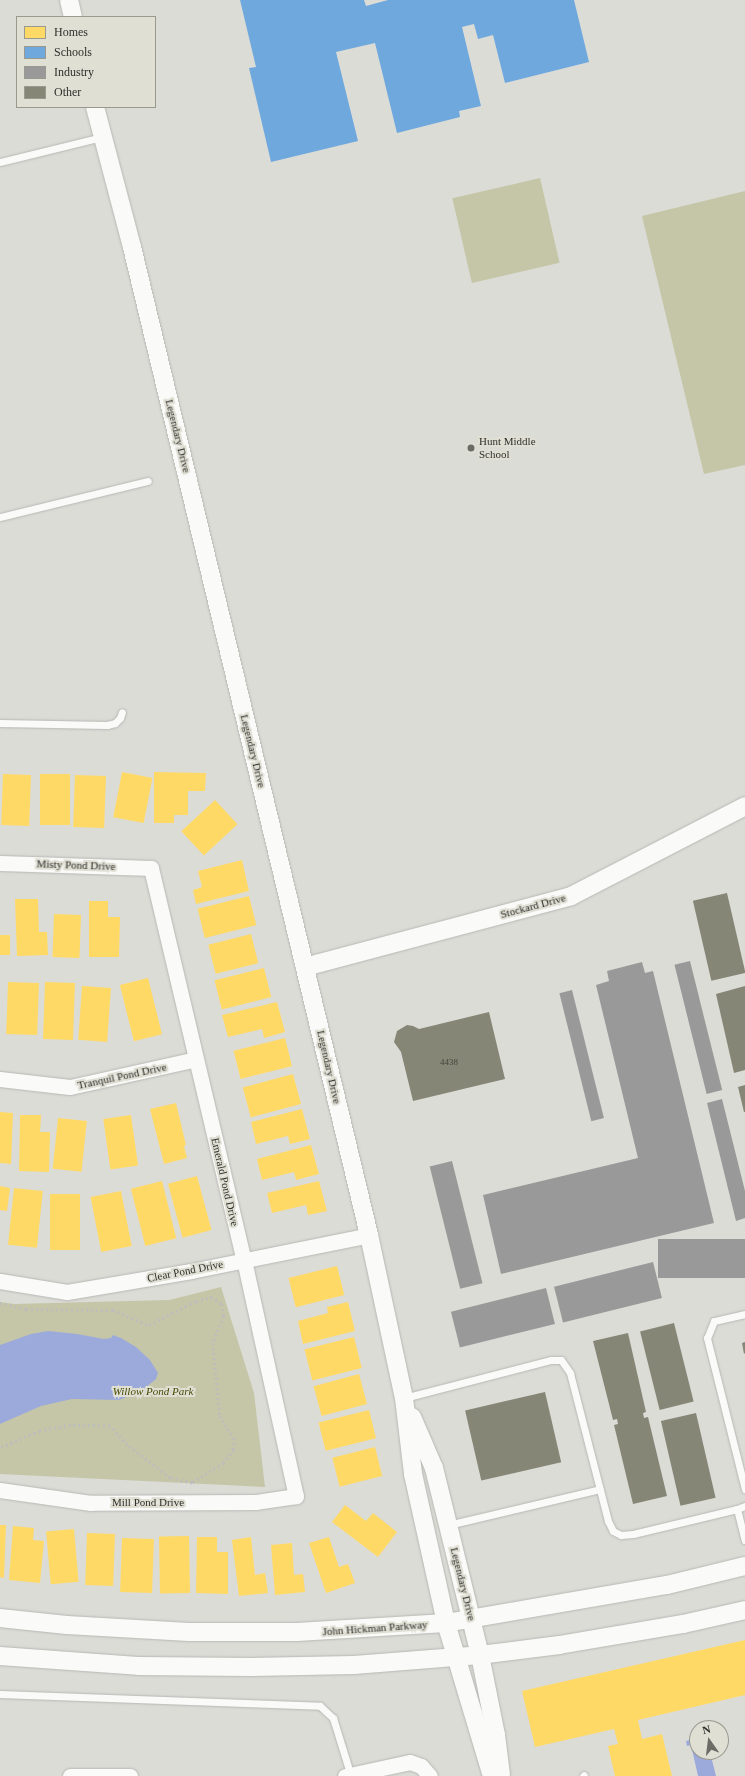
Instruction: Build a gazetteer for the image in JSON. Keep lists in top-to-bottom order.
{
  "streets": {
    "street": [
      "Legendary Drive",
      "Misty Pond Drive",
      "Stockard Drive",
      "Tranquil Pond Drive",
      "Emerald Pond Drive",
      "Clear Pond Drive",
      "Mill Pond Drive",
      "John Hickman Parkway"
    ]
  },
  "crossings": [
    ["Legendary Drive", "Stockard Drive"],
    ["Legendary Drive", "Clear Pond Drive"],
    ["Legendary Drive", "John Hickman Parkway"],
    ["Misty Pond Drive", "Emerald Pond Drive"],
    ["Tranquil Pond Drive", "Emerald Pond Drive"],
    ["Emerald Pond Drive", "Clear Pond Drive"],
    ["Emerald Pond Drive", "Mill Pond Drive"]
  ],
  "parks": ["Willow Pond Park"],
  "places": ["Hunt Middle School"],
  "house_numbers": ["4438"],
  "legend": [
    "Homes",
    "Schools",
    "Industry",
    "Other"
  ],
  "north": "top"
}
